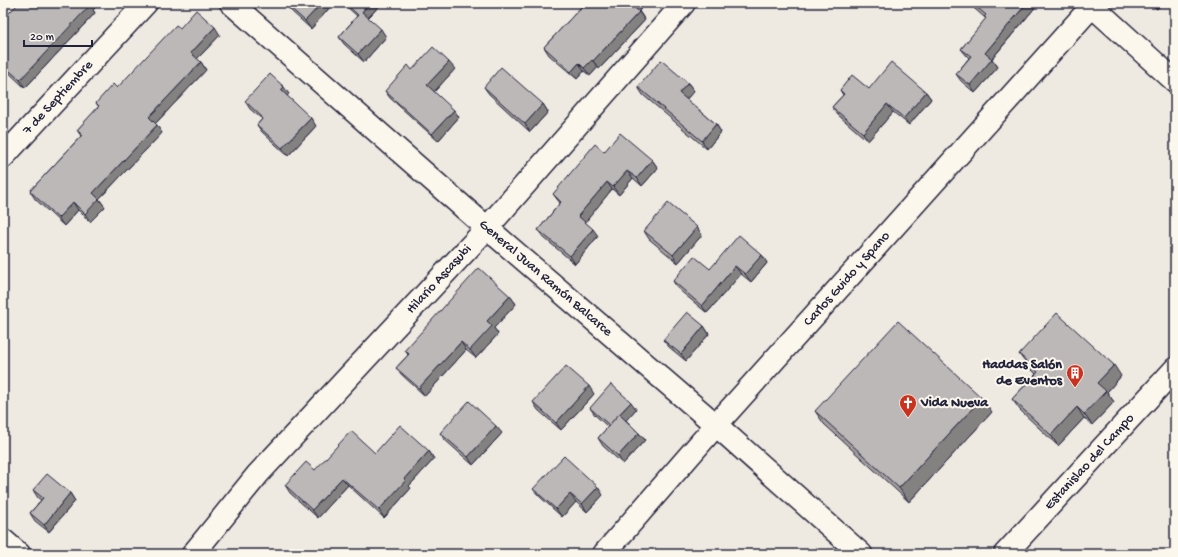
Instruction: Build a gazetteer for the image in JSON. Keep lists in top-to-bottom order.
{
  "streets": {
    "street": [
      "7 de Septiembre",
      "Hilario Ascasubi",
      "General Juan Ramón Balcarce",
      "Carlos Guido y Spano",
      "Estanislao del Campo"
    ]
  },
  "crossings": [
    ["Hilario Ascasubi", "General Juan Ramón Balcarce"],
    ["General Juan Ramón Balcarce", "Carlos Guido y Spano"]
  ],
  "places": {
    "building": ["Haddas Salón de Eventos"],
    "church": ["Vida Nueva"]
  },
  "scale_bar": "20 m"
}
